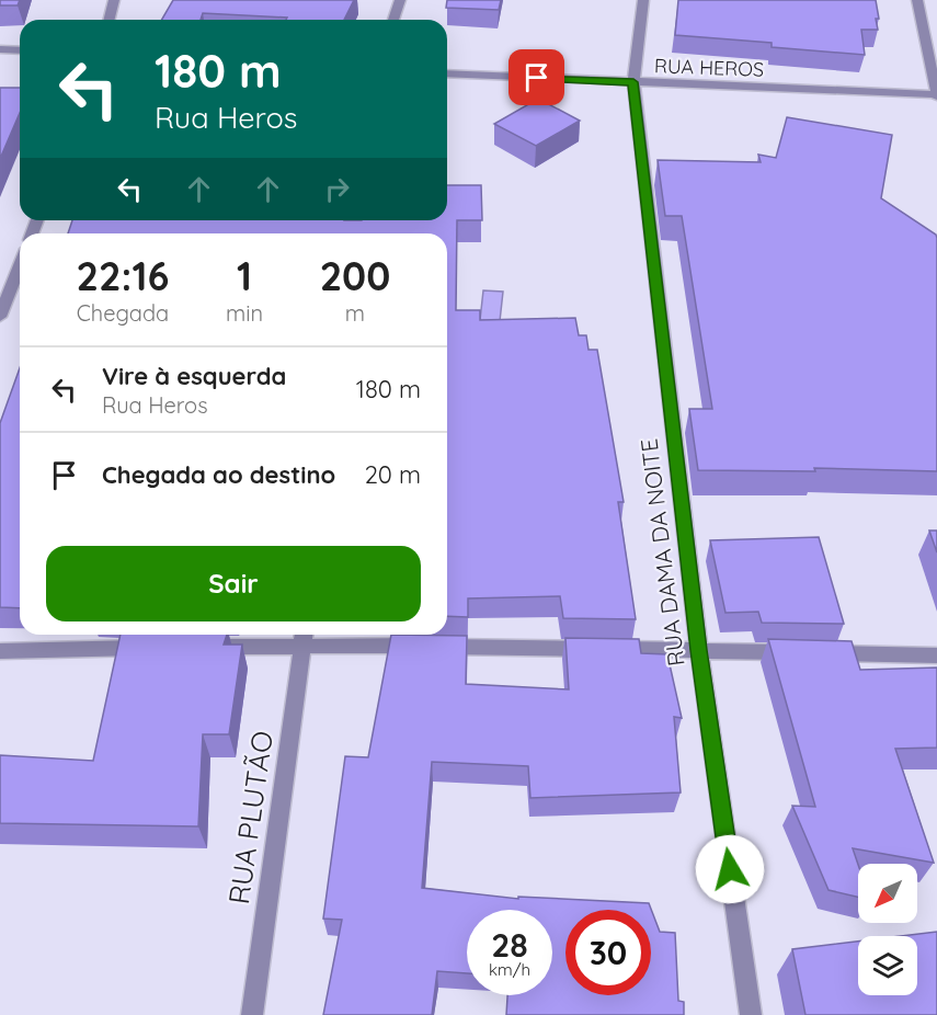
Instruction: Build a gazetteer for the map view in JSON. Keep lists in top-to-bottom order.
{
  "streets": {
    "street": ["RUA HEROS", "RUA DAMA DA NOITE", "RUA PLUTÃO"]
  },
  "crossings": [
    ["RUA HEROS", "RUA DAMA DA NOITE"]
  ],
  "north": "bottom left",
  "page": {
    "turn": ["180 m", "Rua Heros"],
    "eta": [
      "22:16",
      "Chegada",
      "1",
      "min",
      "200",
      "m"
    ],
    "list": [
      {
        "name": "Vire à esquerda",
        "note": "Rua Heros",
        "value": "180 m"
      },
      {
        "name": "Chegada ao destino",
        "value": "20 m"
      }
    ],
    "buttons": "Sair",
    "speed": "28 km/h",
    "limit": "30"
  }
}
